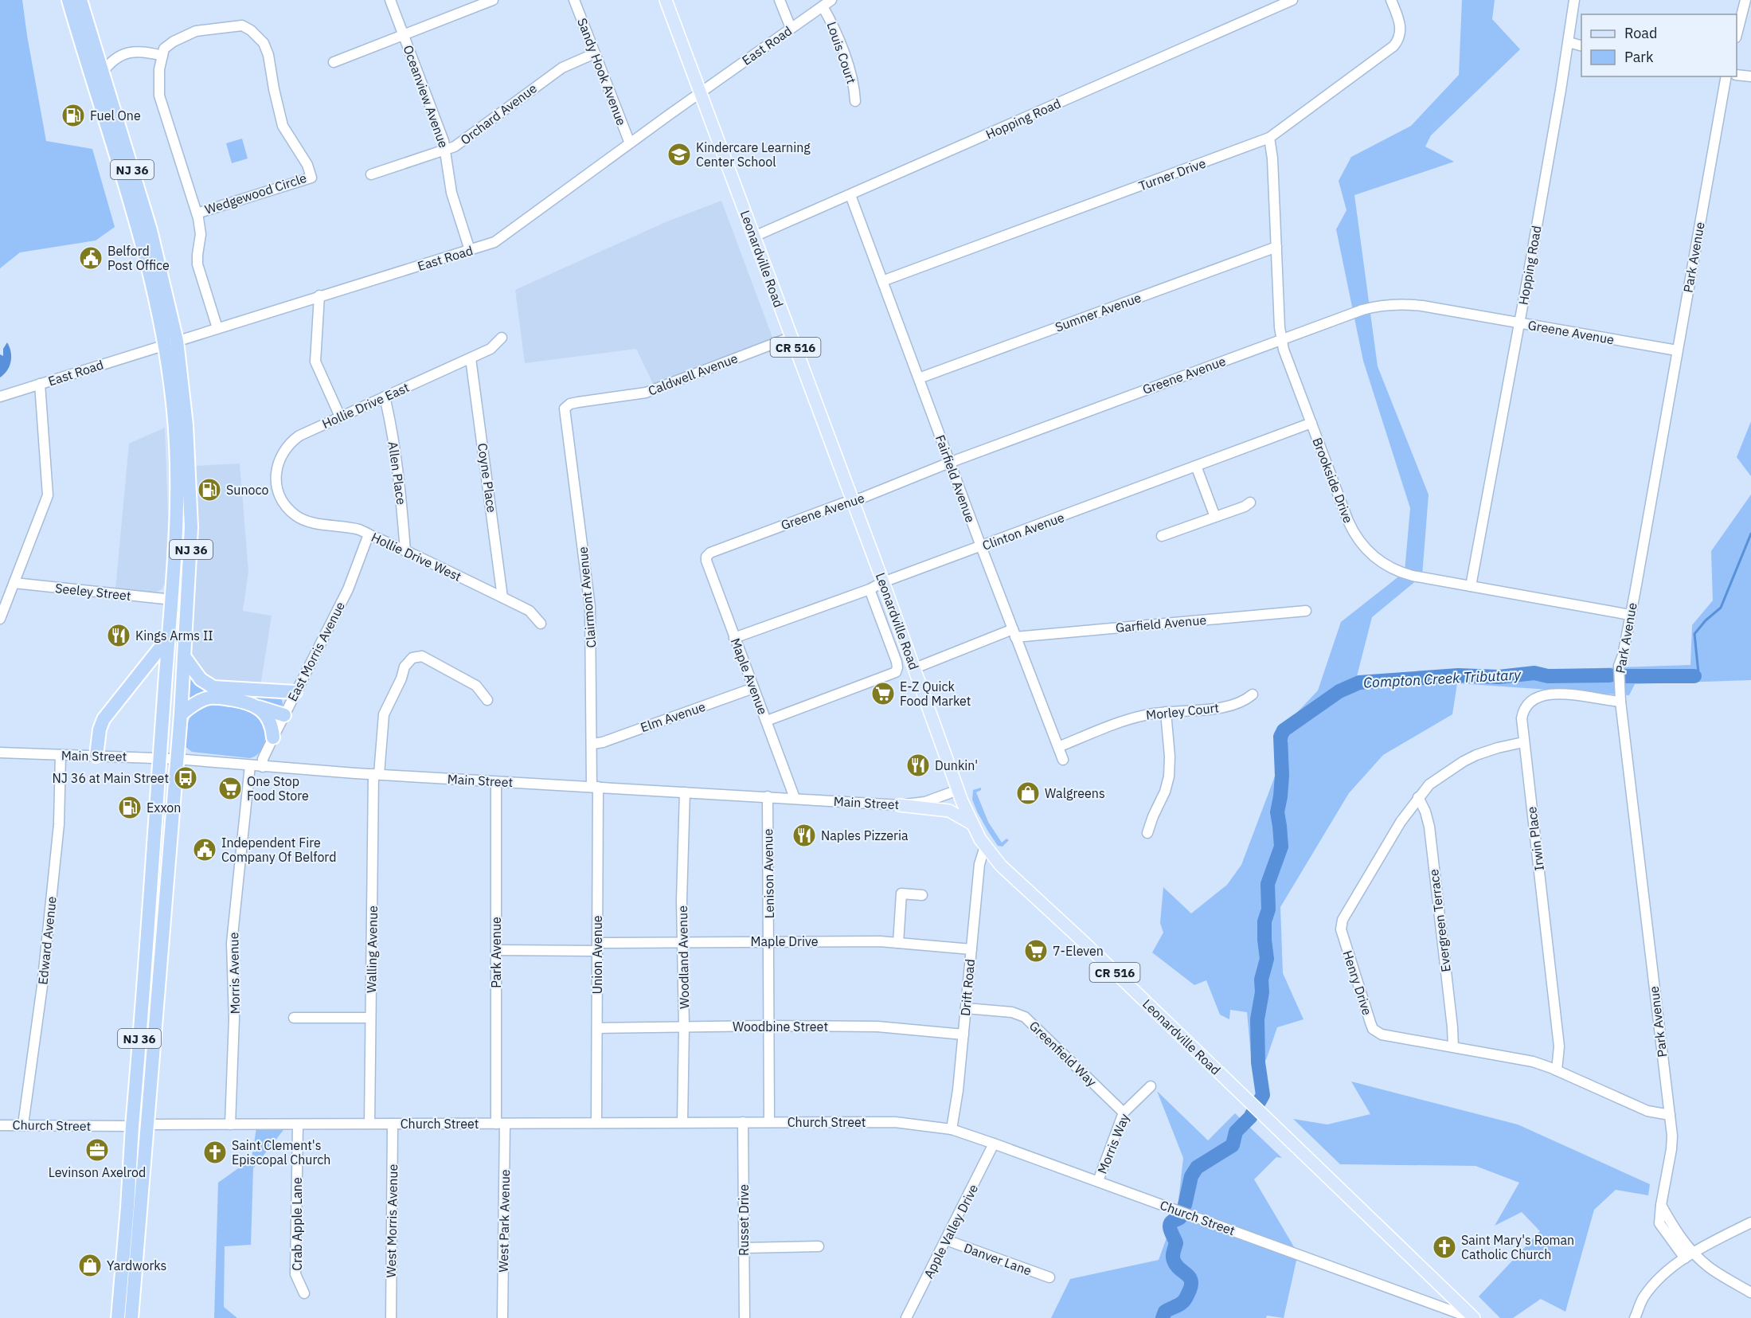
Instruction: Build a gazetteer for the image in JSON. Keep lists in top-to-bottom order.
{
  "streets": {
    "highway": ["NJ 36"],
    "main road": ["Leonardville Road", "CR 516"],
    "street": [
      "East Road",
      "Louis Court",
      "Sandy Hook Avenue",
      "Oceanview Avenue",
      "Orchard Avenue",
      "Hopping Road",
      "Turner Drive",
      "Wedgewood Circle",
      "Park Avenue",
      "Sumner Avenue",
      "Greene Avenue",
      "Caldwell Avenue",
      "Hollie Drive East",
      "Allen Place",
      "Coyne Place",
      "Fairfield Avenue",
      "Brookside Drive",
      "Clinton Avenue",
      "Hollie Drive West",
      "Seeley Street",
      "Clairmont Avenue",
      "Garfield Avenue",
      "East Morris Avenue",
      "Maple Avenue",
      "Morley Court",
      "Elm Avenue",
      "Main Street",
      "Irwin Place",
      "Lenison Avenue",
      "Evergreen Terrace",
      "Edward Avenue",
      "Maple Drive",
      "Walling Avenue",
      "Union Avenue",
      "Woodland Avenue",
      "Morris Avenue",
      "Henry Drive",
      "Drift Road",
      "Woodbine Street",
      "Greenfield Way",
      "Church Street",
      "Morris Way",
      "Russet Drive",
      "West Morris Avenue",
      "West Park Avenue",
      "Crab Apple Lane",
      "Apple Valley Drive",
      "Danver Lane"
    ]
  },
  "crossings": [
    ["East Road", "Louis Court"],
    ["East Road", "Sandy Hook Avenue"],
    ["East Road", "Oceanview Avenue"],
    ["East Road", "NJ 36"],
    ["East Road", "Wedgewood Circle"],
    ["East Road", "Leonardville Road"],
    ["Sandy Hook Avenue", "Orchard Avenue"],
    ["Oceanview Avenue", "Orchard Avenue"],
    ["Hopping Road", "Leonardville Road"],
    ["Hopping Road", "Greene Avenue"],
    ["Hopping Road", "Fairfield Avenue"],
    ["Hopping Road", "Brookside Drive"],
    ["NJ 36", "Seeley Street"],
    ["NJ 36", "Main Street"],
    ["NJ 36", "Church Street"],
    ["Turner Drive", "Fairfield Avenue"],
    ["Turner Drive", "Brookside Drive"],
    ["Park Avenue", "Greene Avenue"],
    ["Park Avenue", "Brookside Drive"],
    ["Park Avenue", "Main Street"],
    ["Park Avenue", "Irwin Place"],
    ["Park Avenue", "Maple Drive"],
    ["Park Avenue", "Henry Drive"],
    ["Park Avenue", "Church Street"],
    ["Park Avenue", "West Park Avenue"],
    ["Leonardville Road", "Greene Avenue"],
    ["Leonardville Road", "Caldwell Avenue"],
    ["Leonardville Road", "Clinton Avenue"],
    ["Leonardville Road", "Garfield Avenue"],
    ["Leonardville Road", "Main Street"],
    ["Leonardville Road", "Drift Road"],
    ["Leonardville Road", "Church Street"],
    ["Sumner Avenue", "Fairfield Avenue"],
    ["Sumner Avenue", "Brookside Drive"],
    ["Greene Avenue", "Fairfield Avenue"],
    ["Greene Avenue", "Brookside Drive"],
    ["Greene Avenue", "Maple Avenue"],
    ["Caldwell Avenue", "Clairmont Avenue"],
    ["Hollie Drive East", "Allen Place"],
    ["Hollie Drive East", "Coyne Place"],
    ["Hollie Drive East", "Hollie Drive West"],
    ["Allen Place", "Hollie Drive West"],
    ["Coyne Place", "Hollie Drive West"],
    ["Fairfield Avenue", "Clinton Avenue"],
    ["Fairfield Avenue", "Garfield Avenue"],
    ["Fairfield Avenue", "Morley Court"],
    ["Brookside Drive", "Clinton Avenue"],
    ["Clinton Avenue", "Maple Avenue"],
    ["Hollie Drive West", "East Morris Avenue"],
    ["Clairmont Avenue", "Elm Avenue"],
    ["Clairmont Avenue", "Main Street"],
    ["Clairmont Avenue", "Union Avenue"],
    ["East Morris Avenue", "Main Street"],
    ["Maple Avenue", "Elm Avenue"],
    ["Maple Avenue", "Main Street"],
    ["Main Street", "Lenison Avenue"],
    ["Main Street", "Edward Avenue"],
    ["Main Street", "Walling Avenue"],
    ["Main Street", "Union Avenue"],
    ["Main Street", "Woodland Avenue"],
    ["Main Street", "Morris Avenue"],
    ["Irwin Place", "Henry Drive"],
    ["Lenison Avenue", "Maple Drive"],
    ["Lenison Avenue", "Woodbine Street"],
    ["Lenison Avenue", "Church Street"],
    ["Evergreen Terrace", "Henry Drive"],
    ["Edward Avenue", "Church Street"],
    ["Maple Drive", "Union Avenue"],
    ["Maple Drive", "Woodland Avenue"],
    ["Maple Drive", "Drift Road"],
    ["Walling Avenue", "Church Street"],
    ["Union Avenue", "Woodbine Street"],
    ["Union Avenue", "Church Street"],
    ["Woodland Avenue", "Woodbine Street"],
    ["Woodland Avenue", "Church Street"],
    ["Morris Avenue", "Church Street"],
    ["Drift Road", "Woodbine Street"],
    ["Drift Road", "Greenfield Way"],
    ["Drift Road", "Church Street"],
    ["Greenfield Way", "Morris Way"],
    ["Church Street", "Morris Way"],
    ["Church Street", "Russet Drive"],
    ["Church Street", "West Morris Avenue"],
    ["Church Street", "West Park Avenue"],
    ["Church Street", "Crab Apple Lane"],
    ["Church Street", "Apple Valley Drive"],
    ["Apple Valley Drive", "Danver Lane"]
  ],
  "water": ["Compton Creek Tributary"],
  "places": {
    "fuel station": ["Fuel One", "Sunoco", "Exxon"],
    "school or university": ["Kindercare Learning Center School"],
    "public building": ["Belford Post Office", "Independent Fire Company Of Belford"],
    "restaurant": ["Kings Arms II", "Dunkin'", "Naples Pizzeria"],
    "supermarket": ["E-Z Quick Food Market", "One Stop Food Store", "7-Eleven"],
    "bus stop": ["NJ 36 at Main Street"],
    "shop": ["Walgreens", "Yardworks"],
    "office": ["Levinson Axelrod"],
    "church": ["Saint Clement's Episcopal Church", "Saint Mary's Roman Catholic Church"]
  },
  "legend": ["Road", "Park"]
}
